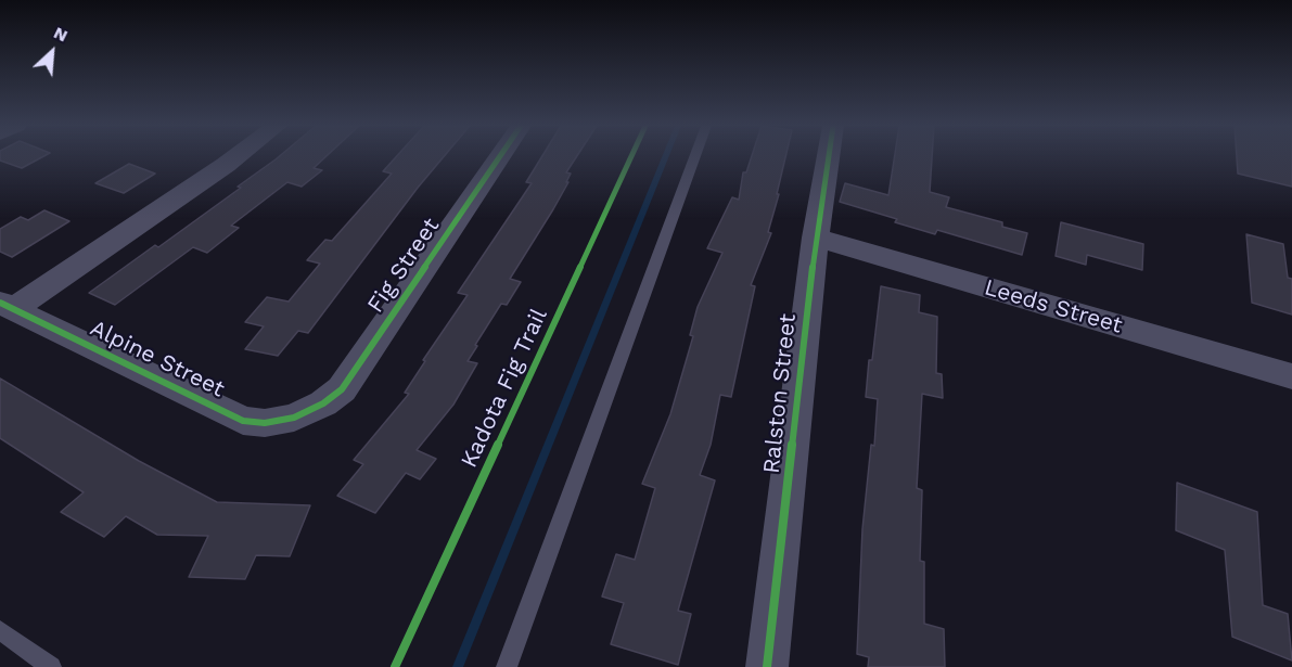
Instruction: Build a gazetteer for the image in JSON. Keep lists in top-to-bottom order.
{
  "streets": {
    "street": [
      "Fig Street",
      "Leeds Street",
      "Alpine Street",
      "Ralston Street"
    ],
    "cycle path": ["Kadota Fig Trail"]
  },
  "crossings": [
    ["Fig Street", "Alpine Street"],
    ["Leeds Street", "Ralston Street"]
  ],
  "north": "top right"
}
